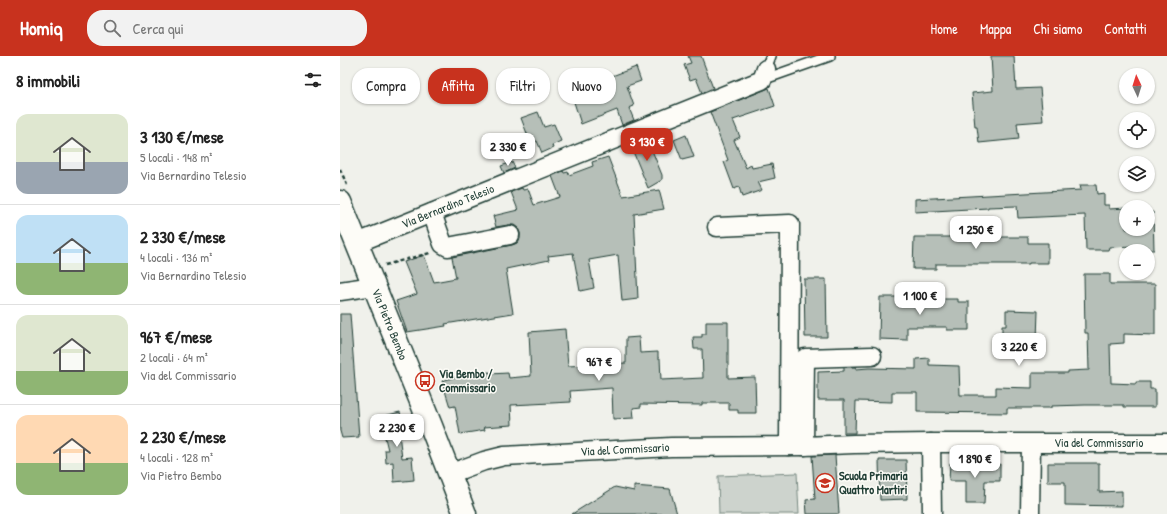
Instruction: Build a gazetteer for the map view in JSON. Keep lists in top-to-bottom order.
{
  "streets": {
    "main road": ["Via Pietro Bembo"],
    "street": ["Via Bernardino Telesio", "Via del Commissario"]
  },
  "crossings": [
    ["Via Bernardino Telesio", "Via Pietro Bembo"],
    ["Via Pietro Bembo", "Via del Commissario"]
  ],
  "places": {
    "bus stop": ["Via Bembo / Commissario"],
    "school or university": ["Scuola Primaria Quattro Martiri"]
  },
  "north": "top",
  "page": {
    "header": "Homiq",
    "search": "Cerca qui",
    "nav": [
      "Home",
      "Mappa",
      "Chi siamo",
      "Contatti"
    ],
    "heading": "8 immobili",
    "map_buttons": ["+", "−"],
    "chip": [
      "Compra",
      "Affitta",
      "Filtri",
      "Nuovo"
    ],
    "list": [
      {
        "name": "3 130 €/mese",
        "note": "5 locali · 148 m² · Via Bernardino Telesio"
      },
      {
        "name": "2 330 €/mese",
        "note": "4 locali · 136 m² · Via Bernardino Telesio"
      },
      {
        "name": "967 €/mese",
        "note": "2 locali · 64 m² · Via del Commissario"
      },
      {
        "name": "2 230 €/mese",
        "note": "4 locali · 128 m² · Via Pietro Bembo"
      }
    ],
    "price": [
      "3 130 €",
      "2 330 €",
      "1 250 €",
      "1 100 €",
      "3 220 €",
      "967 €",
      "2 230 €",
      "1 890 €"
    ]
  }
}
